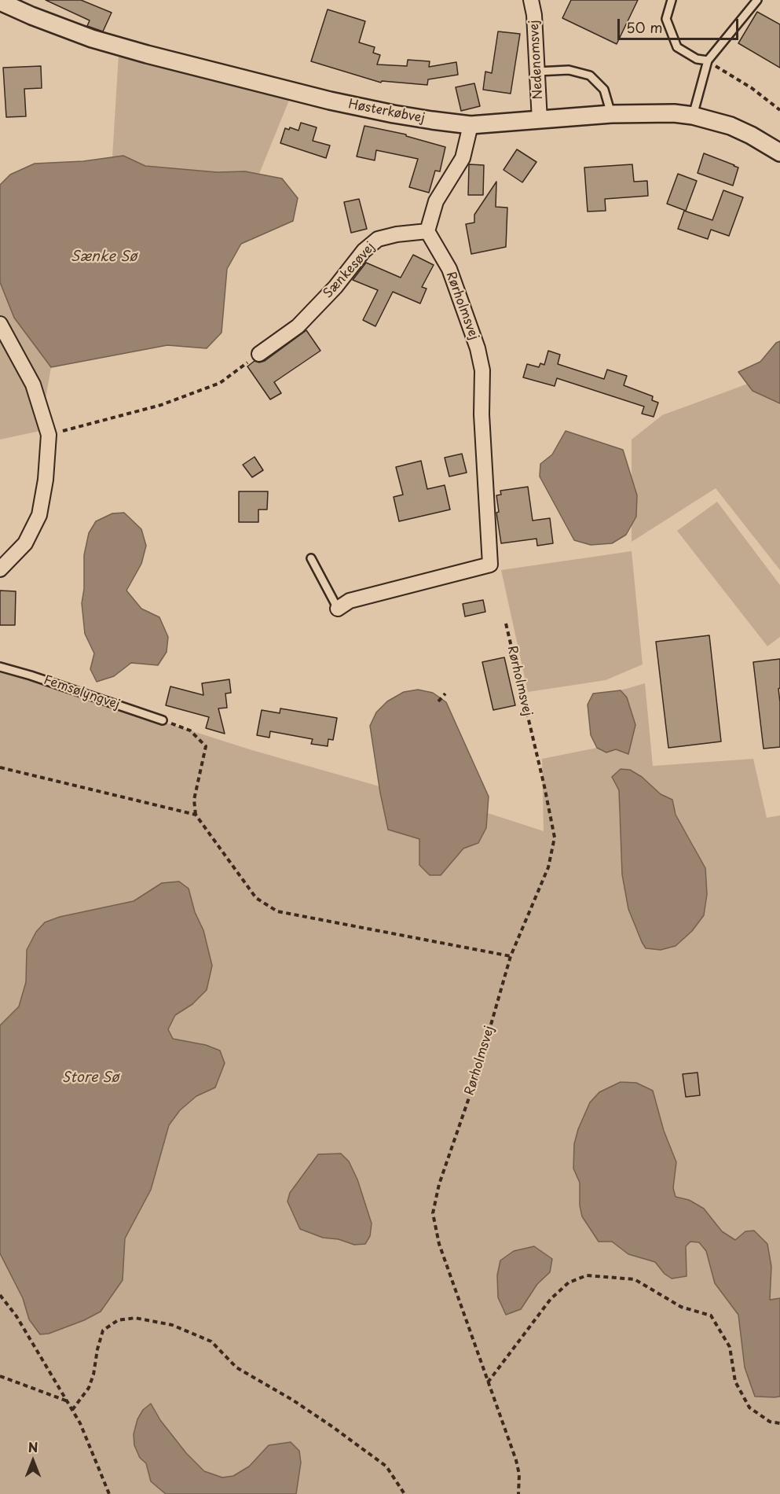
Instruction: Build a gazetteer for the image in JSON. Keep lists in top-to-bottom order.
{
  "streets": {
    "street": [
      "Nedenomsvej",
      "Høsterkøbvej",
      "Sænkesøvej",
      "Rørholmsvej"
    ],
    "lane": ["Femsølyngvej"]
  },
  "crossings": [
    ["Nedenomsvej", "Høsterkøbvej"],
    ["Sænkesøvej", "Rørholmsvej"]
  ],
  "water": ["Sænke Sø", "Store Sø"],
  "scale_bar": "50 m",
  "north": "top"
}
